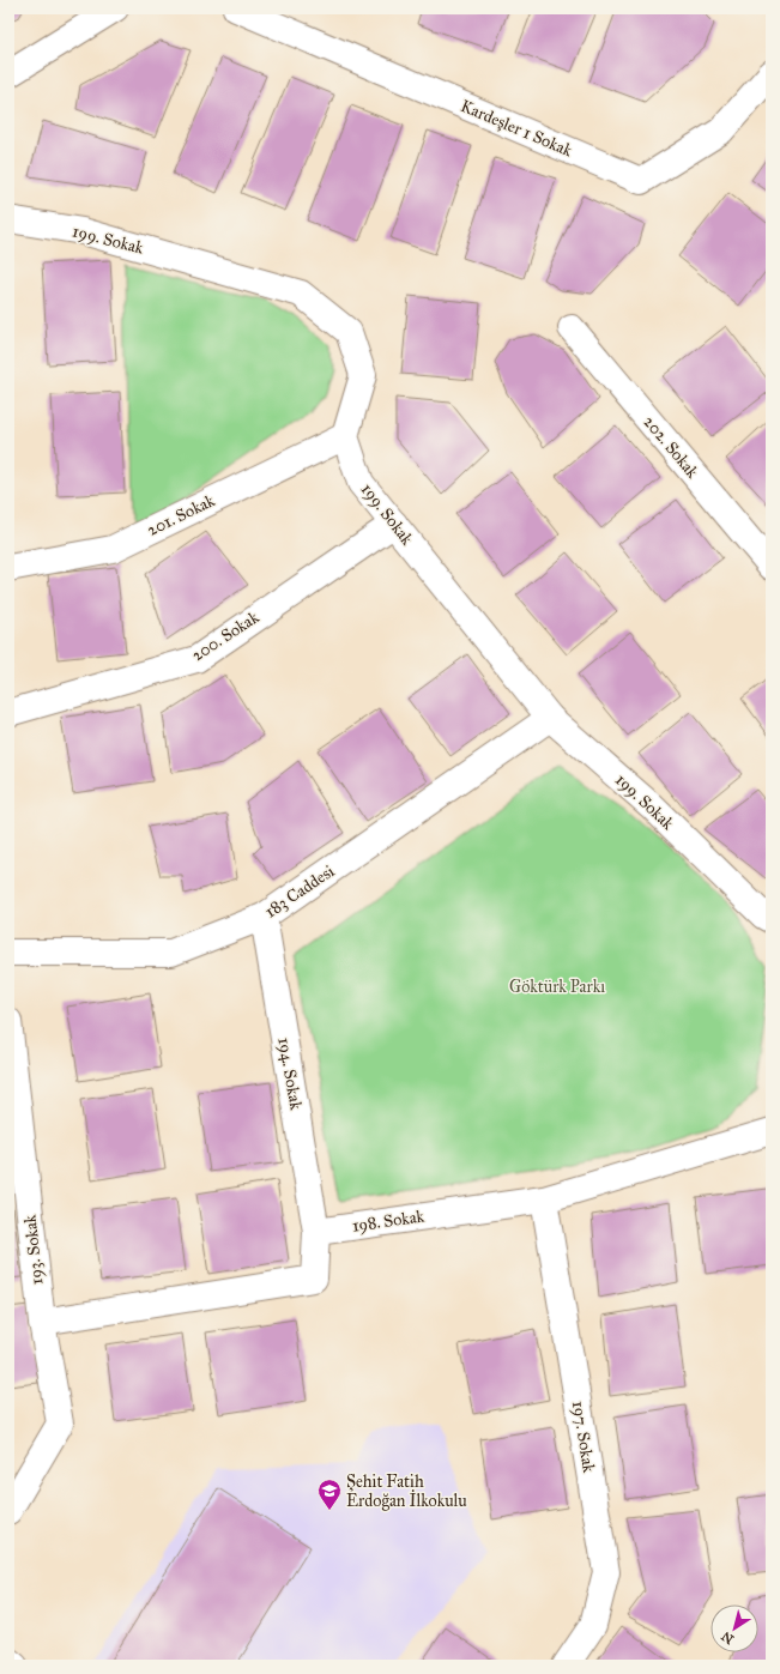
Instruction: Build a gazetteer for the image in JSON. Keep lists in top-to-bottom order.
{
  "streets": {
    "street": [
      "Kardeşler 1 Sokak",
      "199. Sokak",
      "202. Sokak",
      "201. Sokak",
      "200. Sokak",
      "183 Caddesi",
      "194. Sokak",
      "198. Sokak",
      "193. Sokak",
      "197. Sokak"
    ]
  },
  "crossings": [
    ["199. Sokak", "201. Sokak"],
    ["199. Sokak", "200. Sokak"],
    ["199. Sokak", "183 Caddesi"],
    ["183 Caddesi", "194. Sokak"],
    ["194. Sokak", "198. Sokak"],
    ["198. Sokak", "197. Sokak"]
  ],
  "parks": ["Göktürk Parkı"],
  "places": {
    "school or university": ["Şehit Fatih Erdoğan İlkokulu"]
  },
  "north": "bottom left"
}
